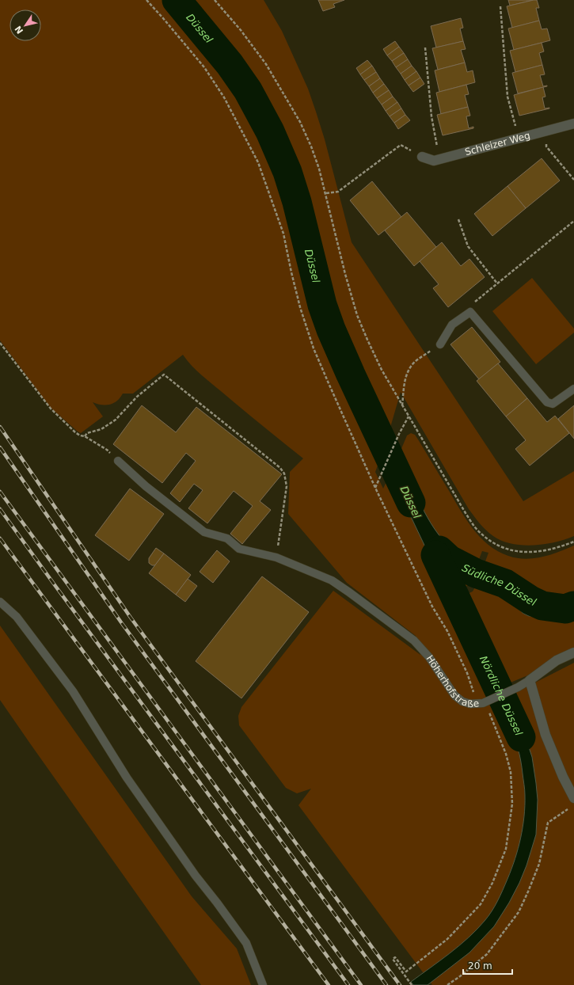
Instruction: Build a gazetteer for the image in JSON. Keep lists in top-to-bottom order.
{
  "streets": {
    "street": ["Schleizer Weg"],
    "lane": ["Höherhofstraße"]
  },
  "water": ["Düssel", "Südliche Düssel", "Nördliche Düssel"],
  "scale_bar": "20 m",
  "north": "bottom left"
}
